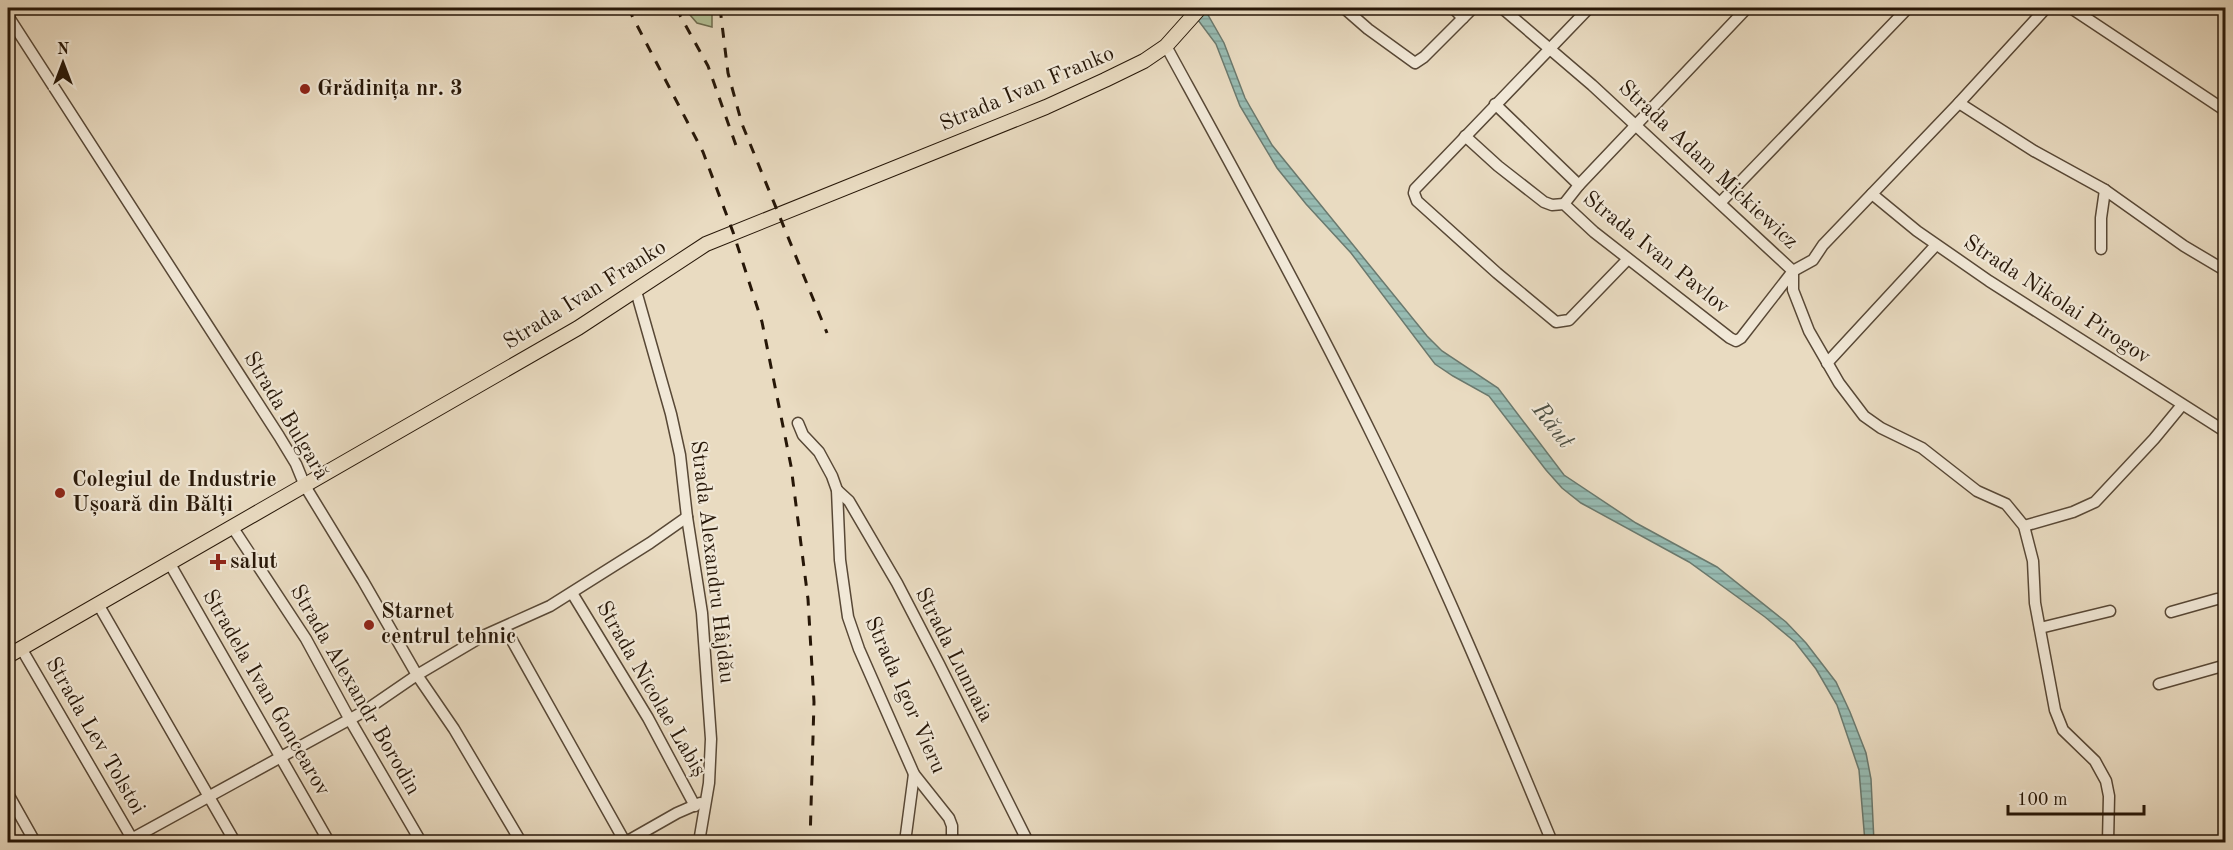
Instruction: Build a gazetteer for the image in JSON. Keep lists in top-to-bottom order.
{
  "streets": {
    "main road": ["Strada Ivan Franko"],
    "street": [
      "Strada Adam Mickiewicz",
      "Strada Ivan Pavlov",
      "Strada Nikolai Pirogov",
      "Strada Bulgară",
      "Strada Alexandru Hâjdău",
      "Strada Lunnaia",
      "Strada Nicolae Labiș",
      "Strada Alexandr Borodin",
      "Stradela Ivan Goncearov",
      "Strada Igor Vieru",
      "Strada Lev Tolstoi"
    ]
  },
  "crossings": [
    ["Strada Ivan Franko", "Strada Bulgară"],
    ["Strada Ivan Franko", "Strada Alexandru Hâjdău"],
    ["Strada Ivan Franko", "Strada Alexandr Borodin"],
    ["Strada Ivan Franko", "Stradela Ivan Goncearov"],
    ["Strada Ivan Franko", "Strada Lev Tolstoi"],
    ["Strada Adam Mickiewicz", "Strada Ivan Pavlov"],
    ["Strada Alexandru Hâjdău", "Strada Nicolae Labiș"],
    ["Strada Lunnaia", "Strada Igor Vieru"]
  ],
  "water": ["Răut"],
  "places": {
    "other": ["Grădinița nr. 3", "Colegiul de Industrie Ușoară din Bălți", "Starnet centrul tehnic"],
    "health": ["salut"]
  },
  "scale_bar": "100 m",
  "north": "top"
}
